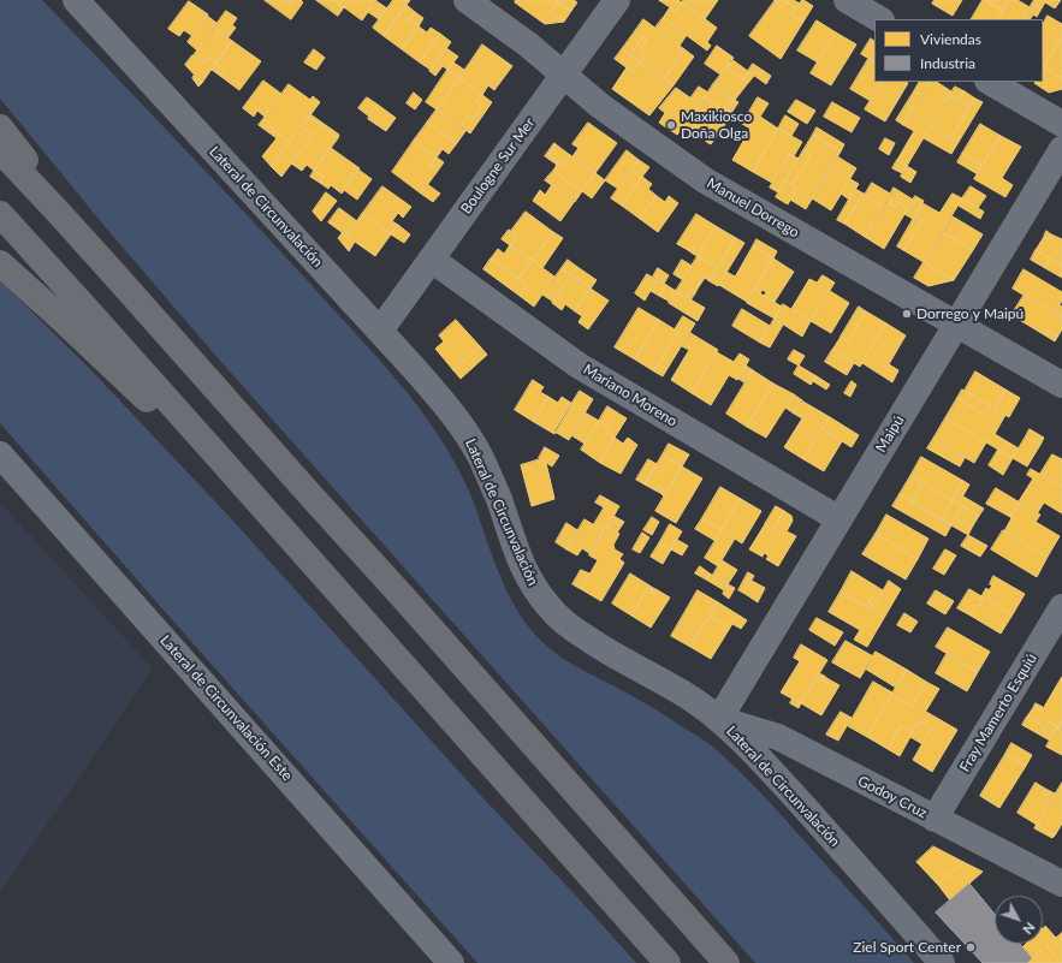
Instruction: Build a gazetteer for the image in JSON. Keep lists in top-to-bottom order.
{
  "streets": {
    "street": [
      "Boulogne Sur Mer",
      "Lateral de Circunvalación",
      "Manuel Dorrego",
      "Mariano Moreno",
      "Maipú",
      "Lateral de Circunvalación Este",
      "Fray Mamerto Esquiú",
      "Godoy Cruz"
    ]
  },
  "crossings": [
    ["Boulogne Sur Mer", "Lateral de Circunvalación"],
    ["Boulogne Sur Mer", "Manuel Dorrego"],
    ["Boulogne Sur Mer", "Mariano Moreno"],
    ["Lateral de Circunvalación", "Maipú"],
    ["Lateral de Circunvalación", "Godoy Cruz"],
    ["Manuel Dorrego", "Maipú"],
    ["Mariano Moreno", "Maipú"],
    ["Maipú", "Godoy Cruz"],
    ["Fray Mamerto Esquiú", "Godoy Cruz"]
  ],
  "places": ["Maxikiosco Doña Olga", "Dorrego y Maipú", "Ziel Sport Center"],
  "legend": ["Viviendas", "Industria"],
  "north": "bottom right"
}
